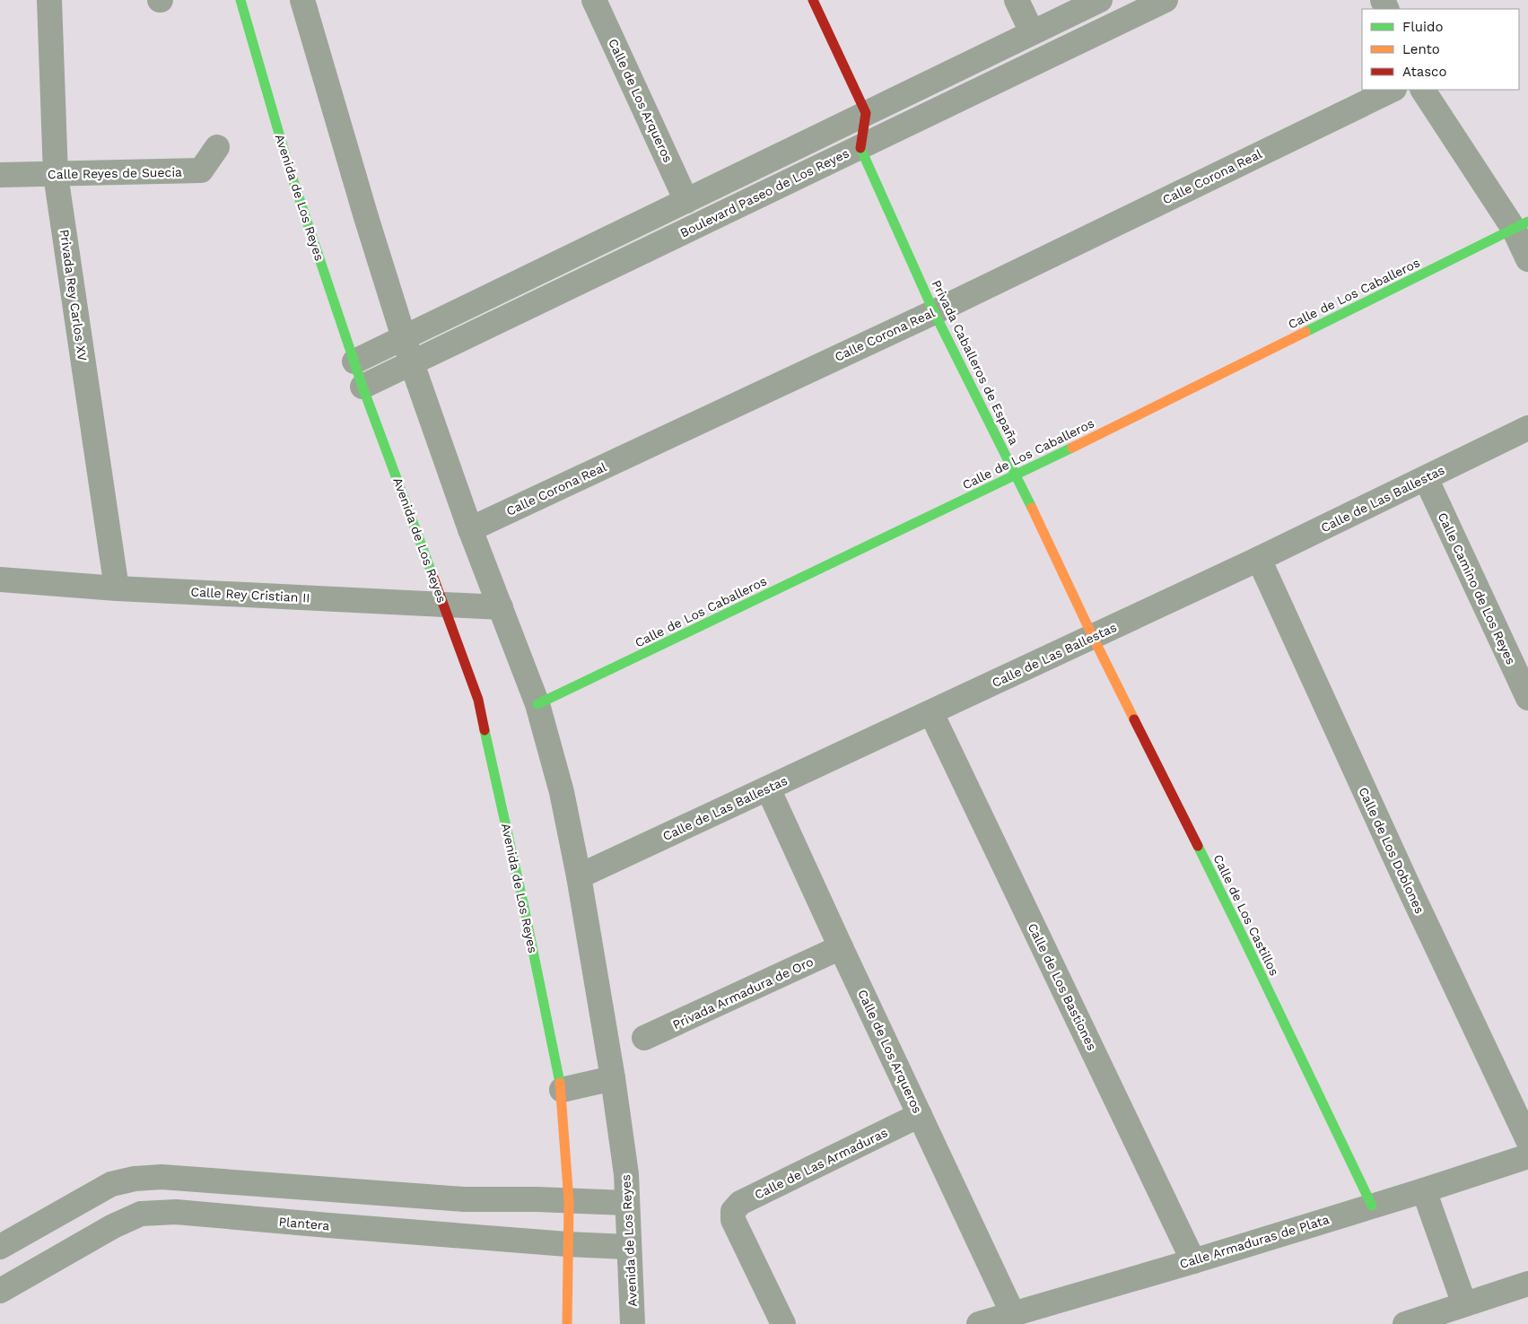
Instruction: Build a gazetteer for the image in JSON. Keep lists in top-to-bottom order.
{
  "streets": {
    "street": [
      "Calle de Los Arqueros",
      "Calle Reyes de Suecia",
      "Calle Corona Real",
      "Boulevard Paseo de Los Reyes",
      "Avenida de Los Reyes",
      "Calle de Los Caballeros",
      "Privada Rey Carlos XV",
      "Privada Caballeros de España",
      "Calle de Las Ballestas",
      "Calle Camino de Los Reyes",
      "Calle Rey Cristian II",
      "Calle de Los Doblones",
      "Calle de Los Castillos",
      "Calle de Los Bastiones",
      "Privada Armadura de Oro",
      "Calle de Las Armaduras",
      "Plantera",
      "Calle Armaduras de Plata"
    ]
  },
  "crossings": [
    ["Calle de Los Arqueros", "Calle de Las Ballestas"],
    ["Calle de Los Arqueros", "Privada Armadura de Oro"],
    ["Calle de Los Arqueros", "Calle de Las Armaduras"],
    ["Calle de Los Arqueros", "Calle Armaduras de Plata"],
    ["Calle Reyes de Suecia", "Privada Rey Carlos XV"],
    ["Calle Corona Real", "Avenida de Los Reyes"],
    ["Calle Corona Real", "Privada Caballeros de España"],
    ["Boulevard Paseo de Los Reyes", "Avenida de Los Reyes"],
    ["Boulevard Paseo de Los Reyes", "Privada Caballeros de España"],
    ["Avenida de Los Reyes", "Calle de Los Caballeros"],
    ["Avenida de Los Reyes", "Calle de Las Ballestas"],
    ["Avenida de Los Reyes", "Calle Rey Cristian II"],
    ["Avenida de Los Reyes", "Plantera"],
    ["Calle de Los Caballeros", "Privada Caballeros de España"],
    ["Privada Rey Carlos XV", "Calle Rey Cristian II"],
    ["Privada Caballeros de España", "Calle de Las Ballestas"],
    ["Privada Caballeros de España", "Calle de Los Castillos"],
    ["Calle de Las Ballestas", "Calle Camino de Los Reyes"],
    ["Calle de Las Ballestas", "Calle de Los Doblones"],
    ["Calle de Las Ballestas", "Calle de Los Castillos"],
    ["Calle de Las Ballestas", "Calle de Los Bastiones"],
    ["Calle de Los Castillos", "Calle Armaduras de Plata"],
    ["Calle de Los Bastiones", "Calle Armaduras de Plata"]
  ],
  "legend": ["Fluido", "Lento", "Atasco"]
}
